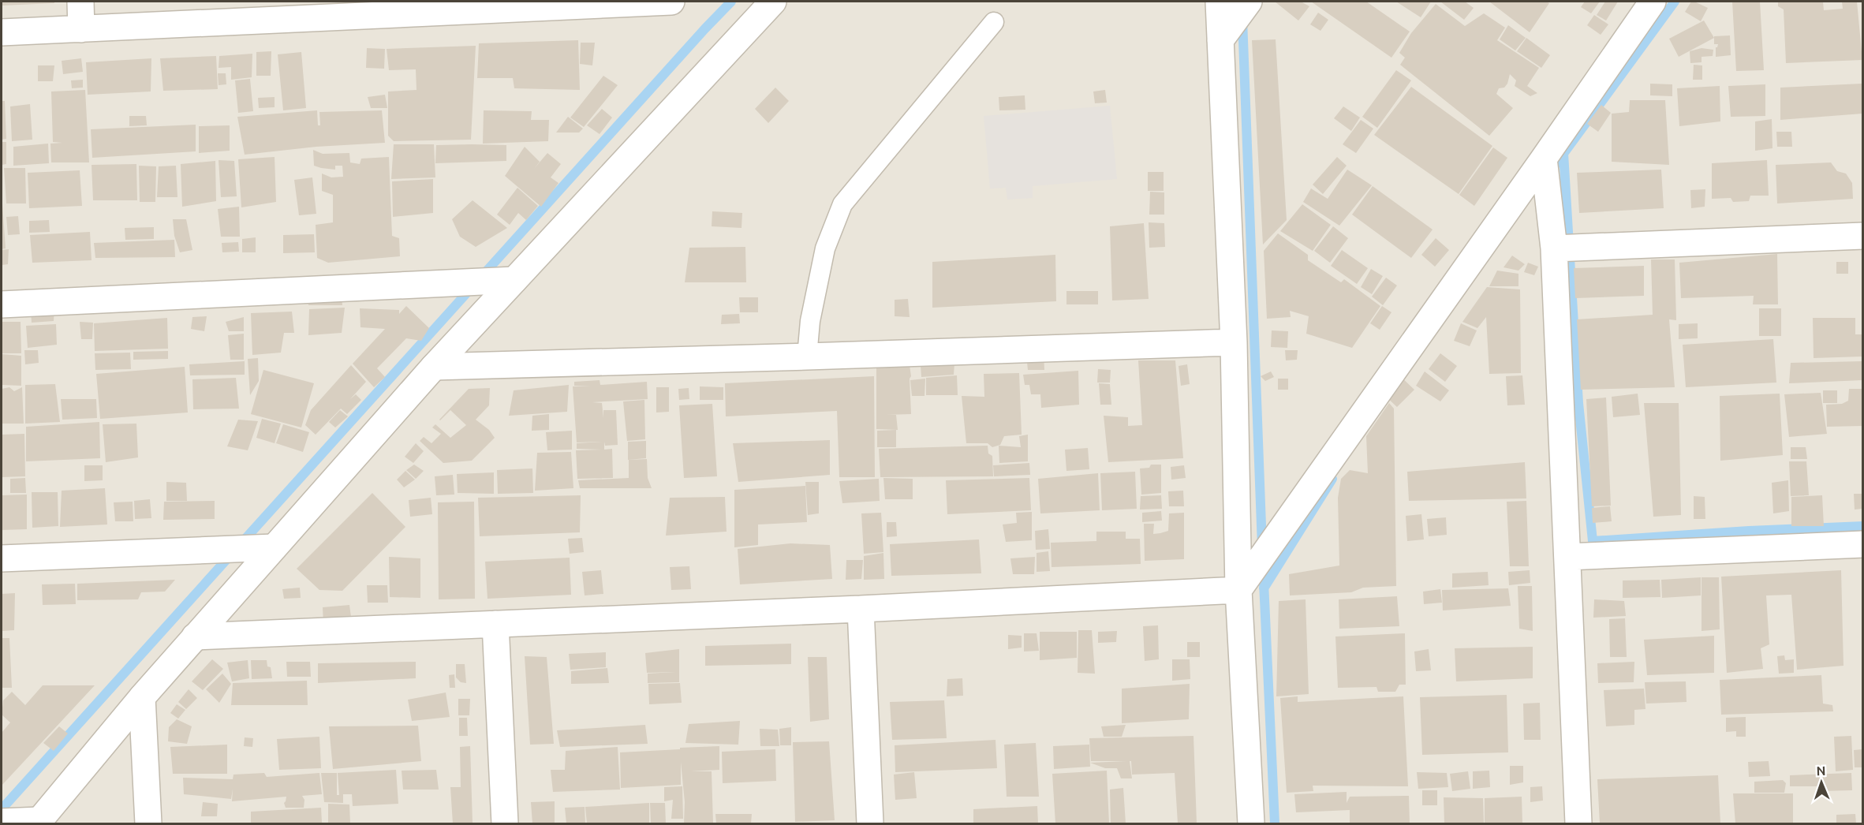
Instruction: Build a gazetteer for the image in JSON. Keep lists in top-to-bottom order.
{
  "north": "top"
}
